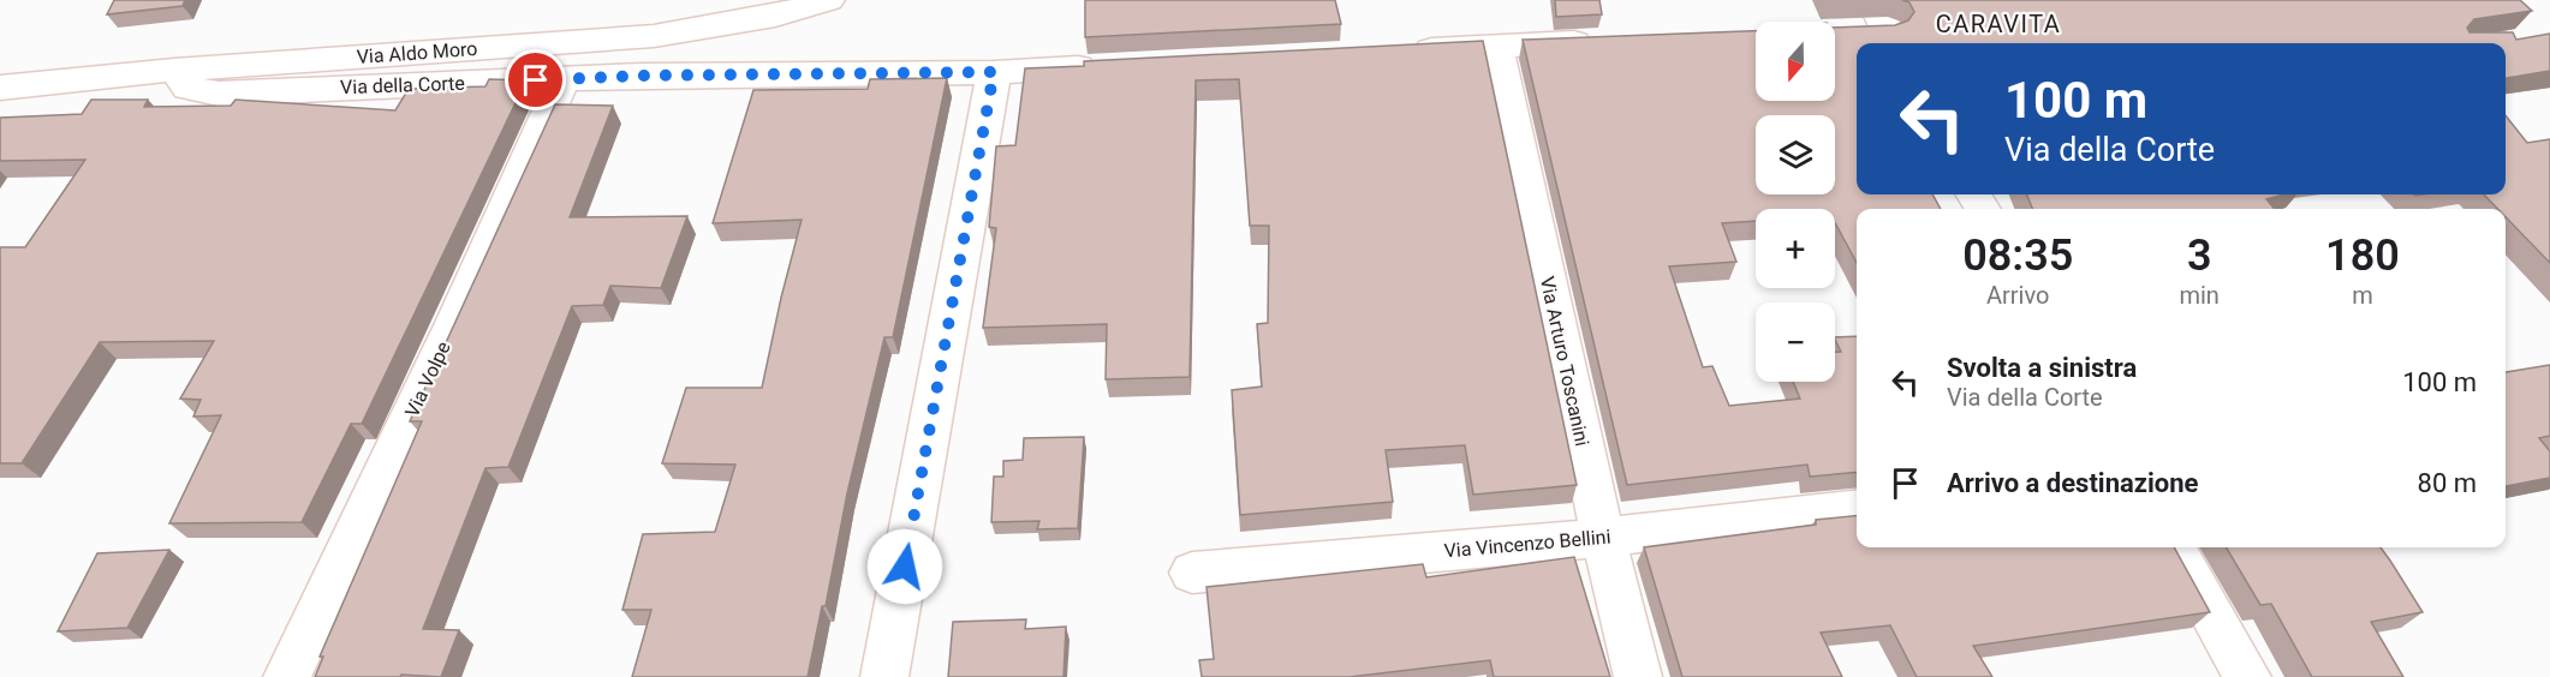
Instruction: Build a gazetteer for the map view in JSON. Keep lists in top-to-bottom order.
{
  "streets": {
    "street": [
      "Via Aldo Moro",
      "Via della Corte",
      "Via Arturo Toscanini",
      "Via Volpe",
      "Via Vincenzo Bellini"
    ]
  },
  "crossings": [
    ["Via Aldo Moro", "Via della Corte"],
    ["Via della Corte", "Via Volpe"],
    ["Via Arturo Toscanini", "Via Vincenzo Bellini"]
  ],
  "districts": ["CARAVITA"],
  "north": "bottom",
  "page": {
    "map_buttons": ["+", "−"],
    "turn": ["100 m", "Via della Corte"],
    "eta": [
      "08:35",
      "Arrivo",
      "3",
      "min",
      "180",
      "m"
    ],
    "list": [
      {
        "name": "Svolta a sinistra",
        "note": "Via della Corte",
        "value": "100 m"
      },
      {
        "name": "Arrivo a destinazione",
        "value": "80 m"
      }
    ]
  }
}
